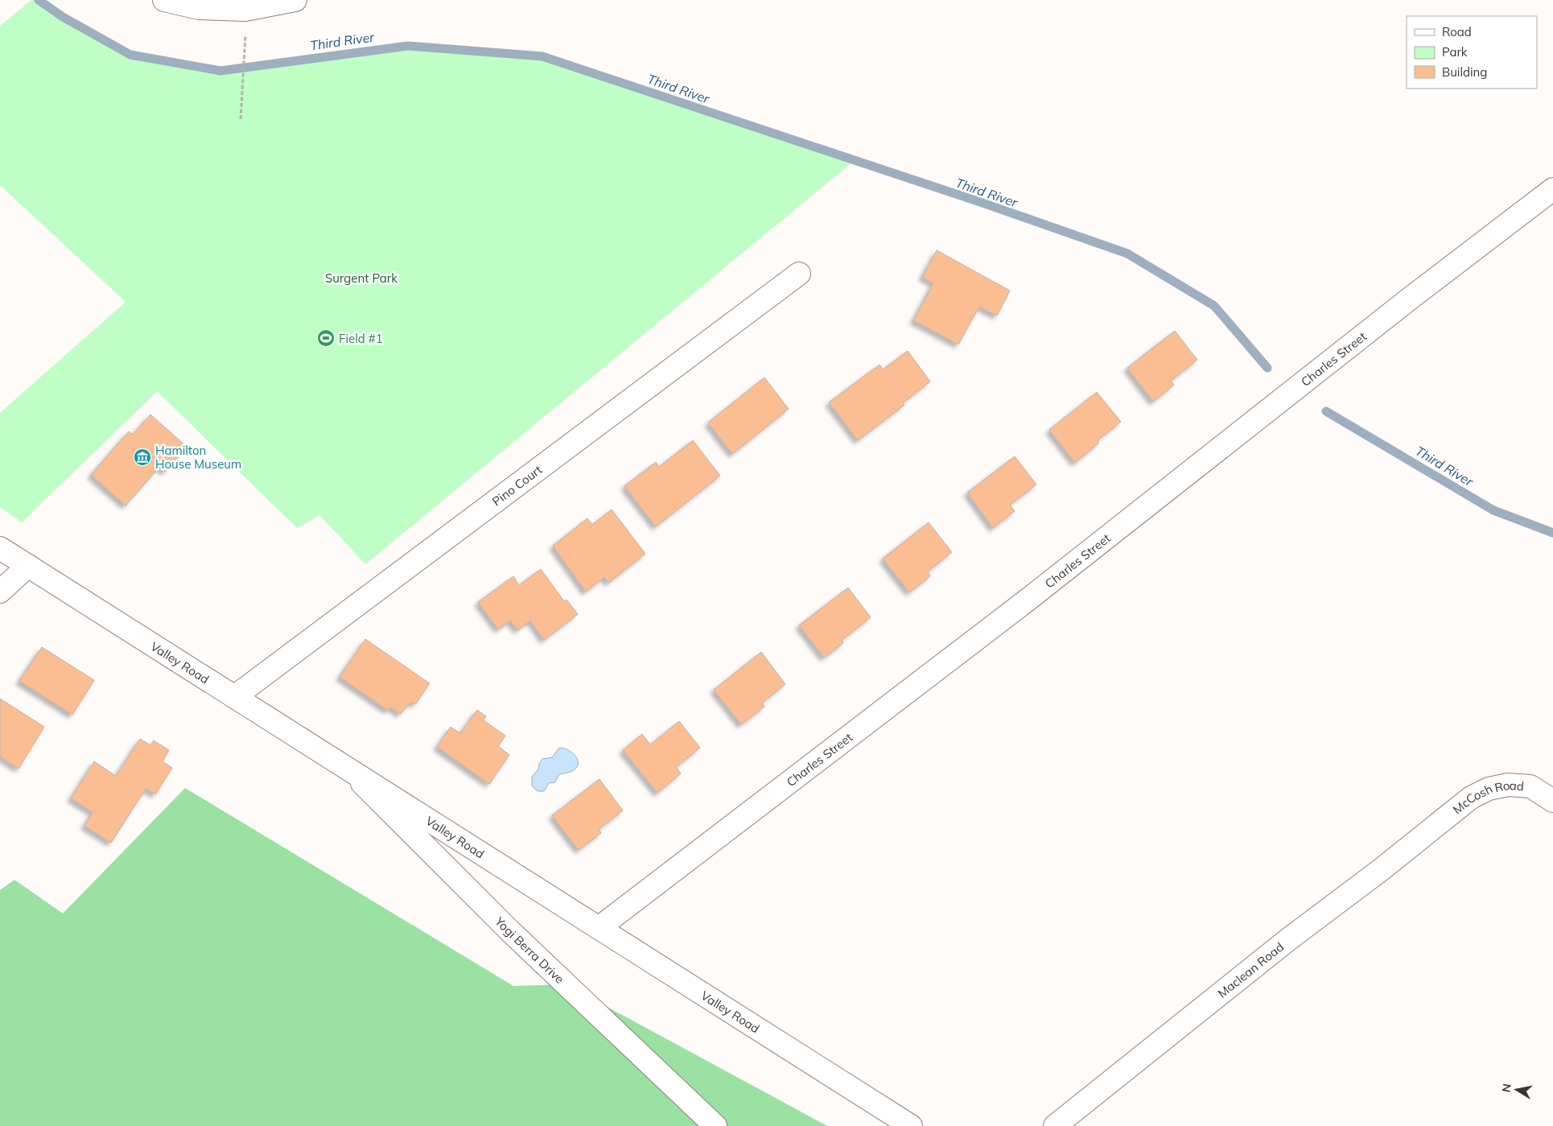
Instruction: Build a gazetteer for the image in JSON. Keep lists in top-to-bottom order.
{
  "streets": {
    "street": [
      "Charles Street",
      "Pino Court",
      "Valley Road",
      "McCosh Road",
      "Yogi Berra Drive",
      "Maclean Road"
    ]
  },
  "crossings": [
    ["Charles Street", "Valley Road"],
    ["Pino Court", "Valley Road"],
    ["Valley Road", "Yogi Berra Drive"],
    ["McCosh Road", "Maclean Road"]
  ],
  "water": ["Third River"],
  "parks": ["Surgent Park"],
  "places": {
    "sports": ["Field #1"],
    "museum": ["Hamilton House Museum"]
  },
  "legend": ["Road", "Park", "Building"],
  "north": "left"
}
